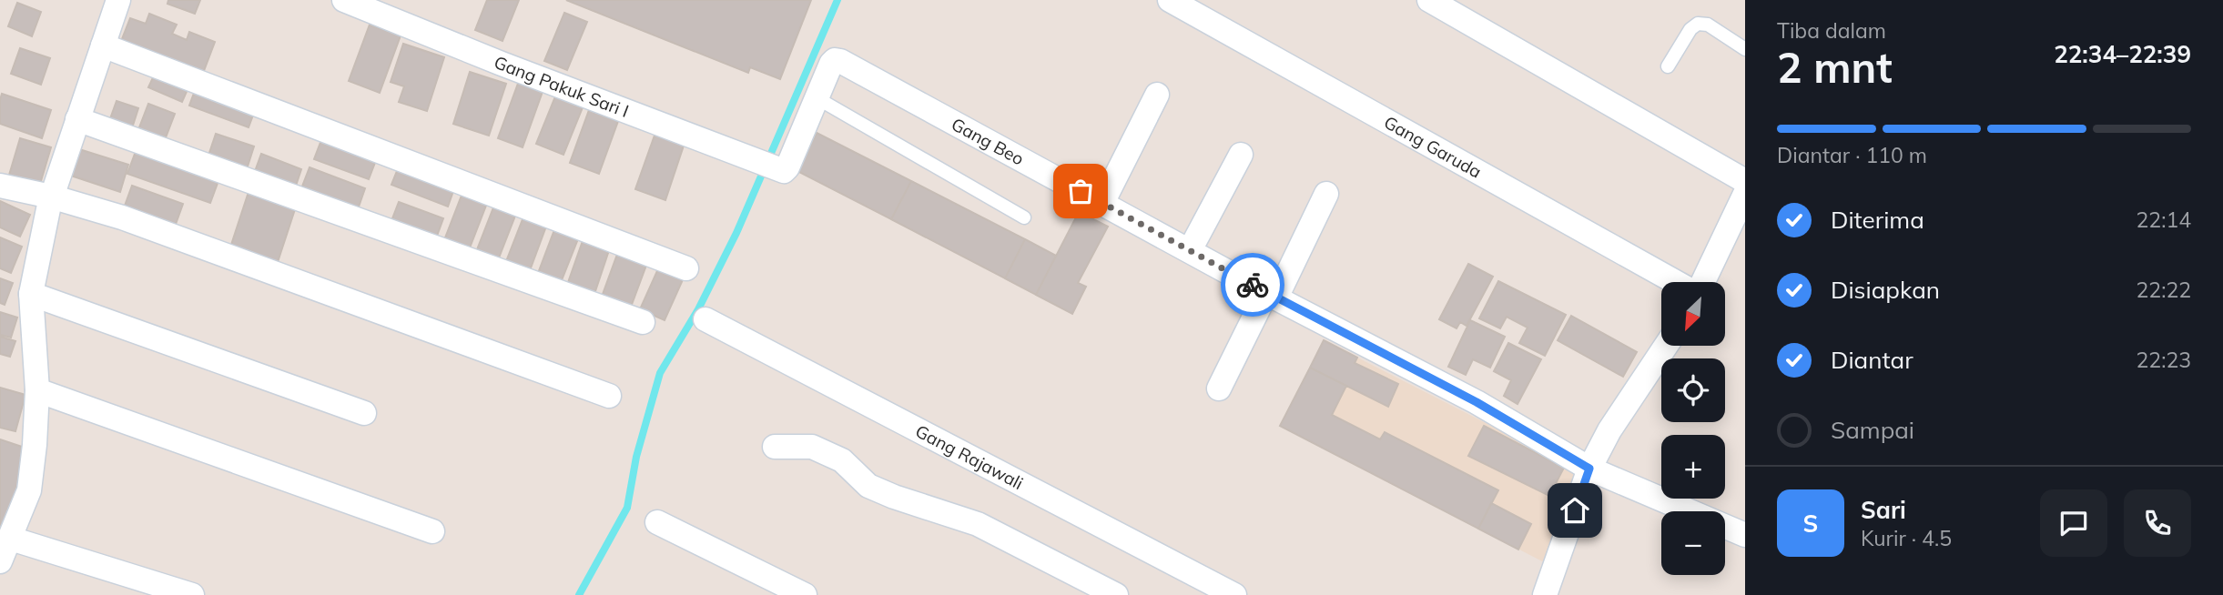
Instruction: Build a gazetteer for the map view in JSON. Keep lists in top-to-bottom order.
{
  "streets": {
    "street": [
      "Gang Pakuk Sari I",
      "Gang Beo",
      "Gang Garuda",
      "Gang Rajawali"
    ]
  },
  "crossings": [
    ["Gang Pakuk Sari I", "Gang Beo"]
  ],
  "north": "bottom left",
  "page": {
    "heading": ["2 mnt", "Tiba dalam", "22:34–22:39"],
    "panel": ["Sari", "Kurir · 4.5"],
    "bar": "Diantar · 110 m",
    "list": [
      ["Diterima", "22:14"],
      ["Disiapkan", "22:22"],
      ["Diantar", "22:23"],
      "Sampai"
    ],
    "map_buttons": ["+", "−"],
    "round": "S"
  }
}
